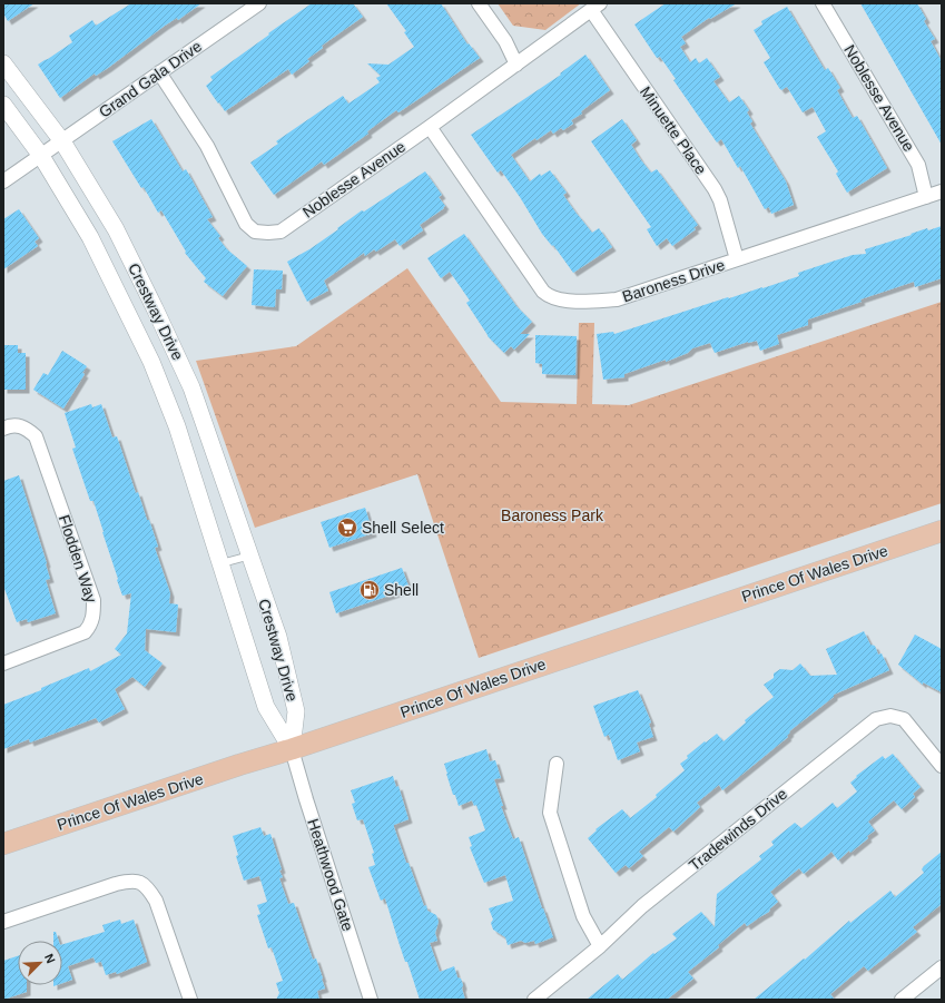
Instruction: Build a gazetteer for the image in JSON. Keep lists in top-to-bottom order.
{
  "streets": {
    "main road": ["Prince Of Wales Drive"],
    "street": [
      "Grand Gala Drive",
      "Noblesse Avenue",
      "Minuette Place",
      "Baroness Drive",
      "Crestway Drive",
      "Flodden Way",
      "Tradewinds Drive",
      "Heathwood Gate"
    ]
  },
  "crossings": [
    ["Grand Gala Drive", "Noblesse Avenue"],
    ["Grand Gala Drive", "Crestway Drive"],
    ["Noblesse Avenue", "Minuette Place"],
    ["Noblesse Avenue", "Baroness Drive"],
    ["Minuette Place", "Baroness Drive"],
    ["Crestway Drive", "Prince Of Wales Drive"],
    ["Crestway Drive", "Heathwood Gate"],
    ["Prince Of Wales Drive", "Heathwood Gate"]
  ],
  "parks": ["Baroness Park"],
  "places": {
    "supermarket": ["Shell Select"],
    "fuel station": ["Shell"]
  },
  "north": "top right"
}
